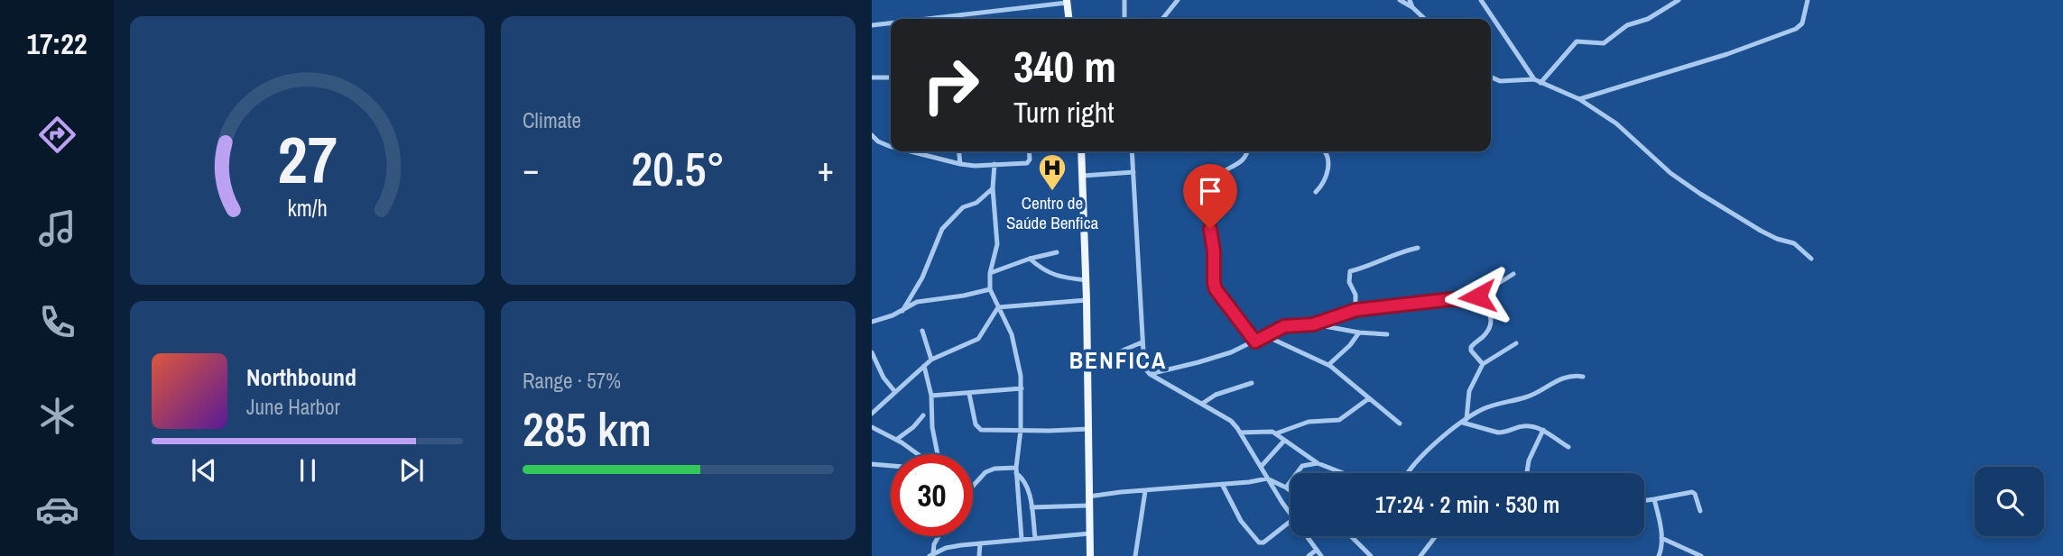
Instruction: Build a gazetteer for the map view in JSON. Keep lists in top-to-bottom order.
{
  "districts": ["BENFICA"],
  "places": {
    "hospital": ["Centro de Saúde Benfica"]
  },
  "page": {
    "tabs": "17:22",
    "tile": [
      "Climate",
      ["Range · 57%", "285 km"]
    ],
    "turn": ["340 m", "Turn right"],
    "heat": ["−", "20.5°", "+"],
    "song": ["Northbound", "June Harbor"],
    "limit": "30",
    "trip": "17:24 · 2 min · 530 m",
    "gauge": ["27", "km/h"]
  }
}
